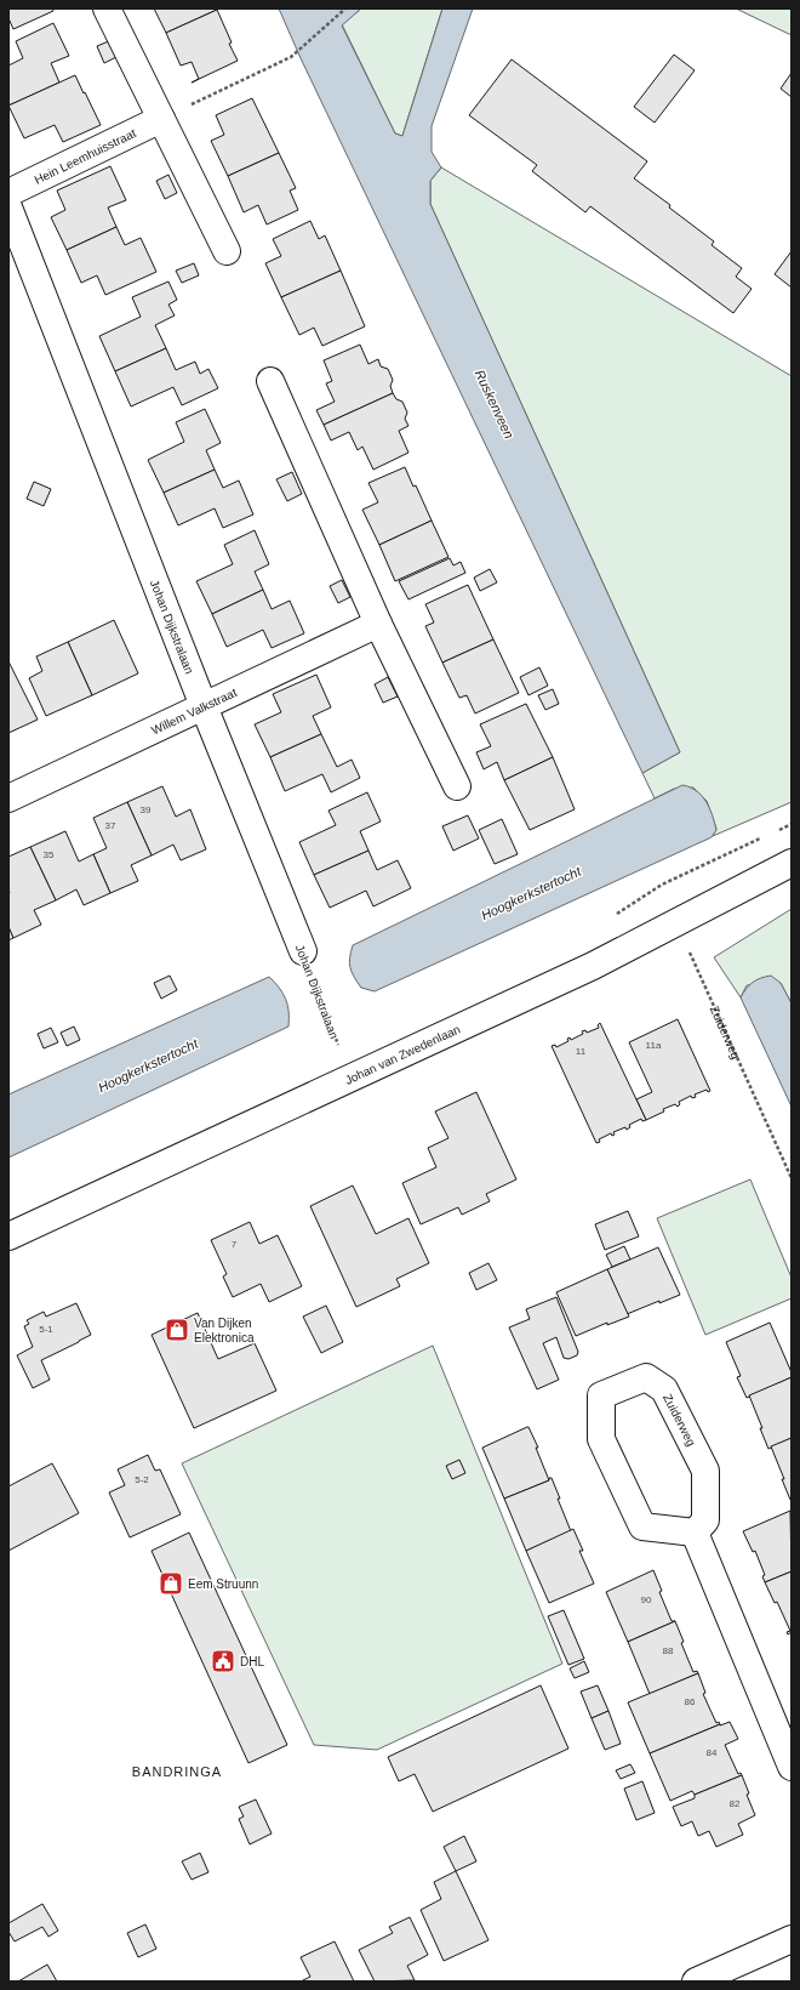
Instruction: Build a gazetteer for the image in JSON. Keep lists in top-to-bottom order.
{
  "streets": {
    "street": [
      "Hein Leemhuisstraat",
      "Johan Dijkstralaan",
      "Willem Valkstraat",
      "Zuiderweg",
      "Johan van Zwedenlaan"
    ]
  },
  "crossings": [
    ["Johan Dijkstralaan", "Willem Valkstraat"],
    ["Zuiderweg", "Johan van Zwedenlaan"]
  ],
  "districts": ["BANDRINGA"],
  "water": ["Ruskenveen", "Hoogkerkstertocht"],
  "places": {
    "shop": ["Van Dijken Elektronica", "Eem Struunn"],
    "public building": ["DHL"]
  },
  "house_numbers": [
    "39",
    "37",
    "35",
    "11a",
    "11",
    "7",
    "5-1",
    "5-2",
    "90",
    "88",
    "86",
    "84",
    "82"
  ]
}
